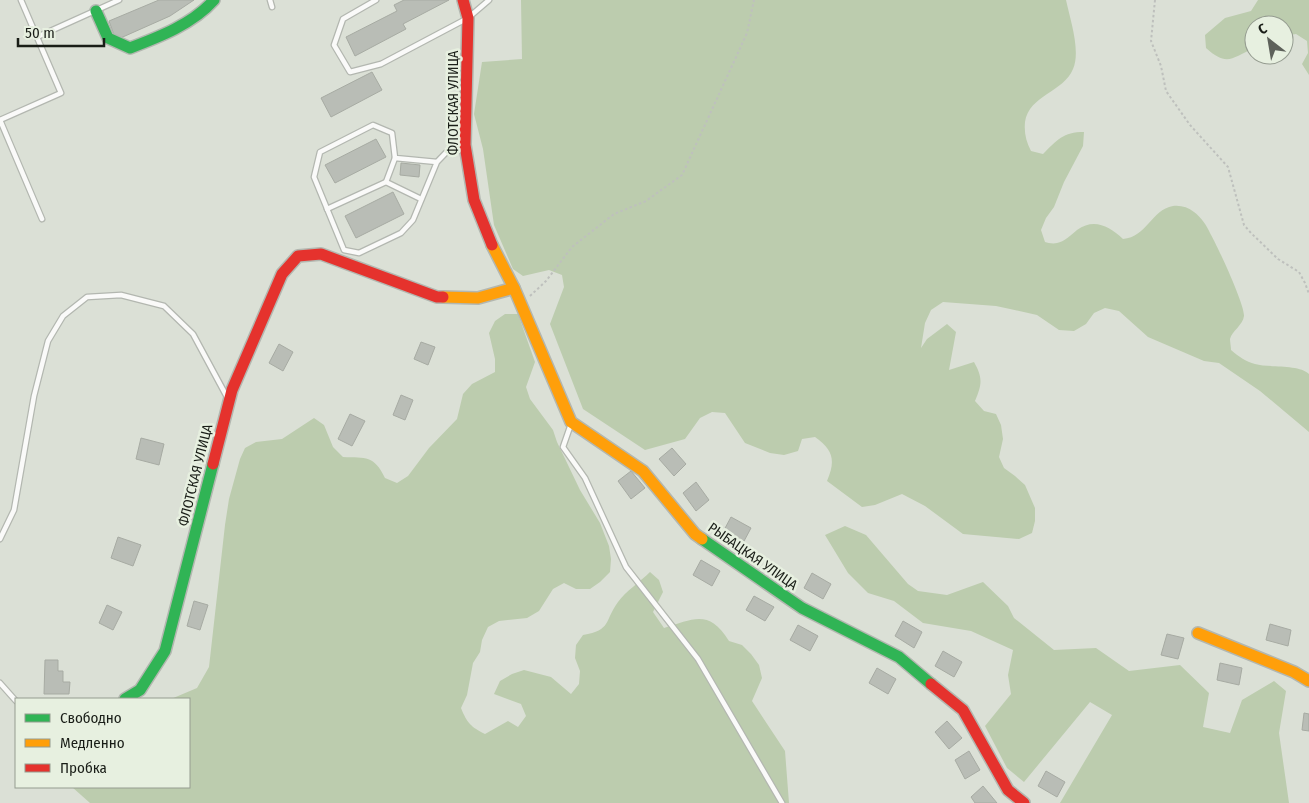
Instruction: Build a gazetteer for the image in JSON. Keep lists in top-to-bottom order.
{
  "streets": {
    "street": ["ФЛОТСКАЯ УЛИЦА", "РЫБАЦКАЯ УЛИЦА"]
  },
  "legend": ["Свободно", "Медленно", "Пробка"],
  "scale_bar": "50 m",
  "north": "top left"
}
